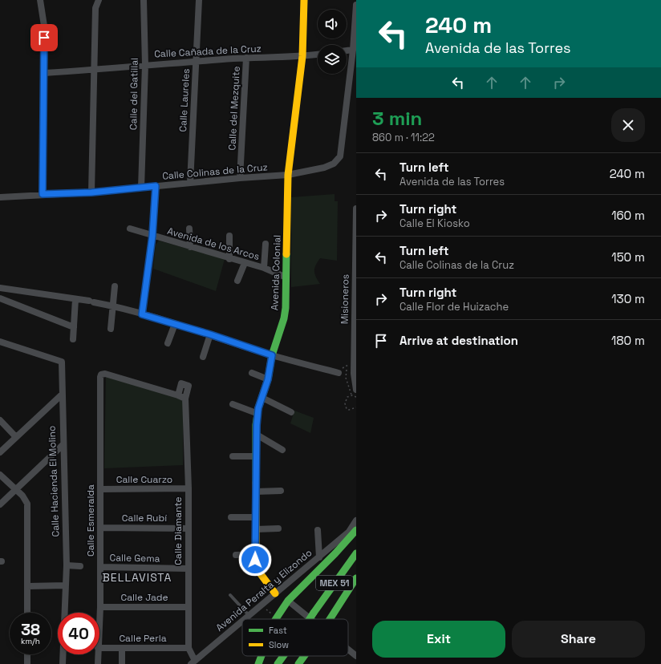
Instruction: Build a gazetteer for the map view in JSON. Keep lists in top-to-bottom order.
{
  "streets": {
    "street": [
      "Calle Cañada de la Cruz",
      "Calle del Gatillal",
      "Calle Laureles",
      "Calle del Mezquite",
      "Calle Colinas de la Cruz",
      "Avenida de los Arcos",
      "Avenida Colonial",
      "Misioneros",
      "Calle Cuarzo",
      "Calle Hacienda El Molino",
      "Calle Rubí",
      "Calle Esmeralda",
      "Calle Diamante",
      "Calle Gema",
      "MEX 51",
      "Avenida Peralta y Elizondo",
      "Calle Jade",
      "Calle Perla"
    ]
  },
  "crossings": [
    ["Calle Cañada de la Cruz", "Calle del Gatillal"],
    ["Calle Cañada de la Cruz", "Calle Laureles"],
    ["Calle Cañada de la Cruz", "Calle del Mezquite"],
    ["Calle Cañada de la Cruz", "Avenida Colonial"],
    ["Calle del Gatillal", "Calle Colinas de la Cruz"],
    ["Calle Laureles", "Calle Colinas de la Cruz"],
    ["Calle del Mezquite", "Calle Colinas de la Cruz"],
    ["Calle Colinas de la Cruz", "Avenida Colonial"],
    ["Avenida de los Arcos", "Avenida Colonial"],
    ["Avenida Colonial", "Avenida Peralta y Elizondo"],
    ["Calle Cuarzo", "Calle Esmeralda"],
    ["Calle Cuarzo", "Calle Diamante"],
    ["Calle Rubí", "Calle Esmeralda"],
    ["Calle Rubí", "Calle Diamante"],
    ["Calle Esmeralda", "Calle Diamante"],
    ["Calle Esmeralda", "Calle Gema"],
    ["Calle Esmeralda", "Calle Jade"],
    ["Calle Diamante", "Calle Gema"],
    ["Calle Diamante", "Avenida Peralta y Elizondo"],
    ["Calle Diamante", "Calle Jade"],
    ["Calle Diamante", "Calle Perla"]
  ],
  "districts": ["BELLAVISTA"],
  "legend": ["Fast", "Slow"],
  "page": {
    "turn": ["240 m", "Avenida de las Torres"],
    "heading": ["3 min", "860 m · 11:22"],
    "list": [
      {
        "name": "Turn left",
        "note": "Avenida de las Torres",
        "value": "240 m"
      },
      {
        "name": "Turn right",
        "note": "Calle El Kiosko",
        "value": "160 m"
      },
      {
        "name": "Turn left",
        "note": "Calle Colinas de la Cruz",
        "value": "150 m"
      },
      {
        "name": "Turn right",
        "note": "Calle Flor de Huizache",
        "value": "130 m"
      },
      {
        "name": "Arrive at destination",
        "value": "180 m"
      }
    ],
    "speed": "38 km/h",
    "limit": "40",
    "buttons": ["Exit", "Share"]
  }
}
